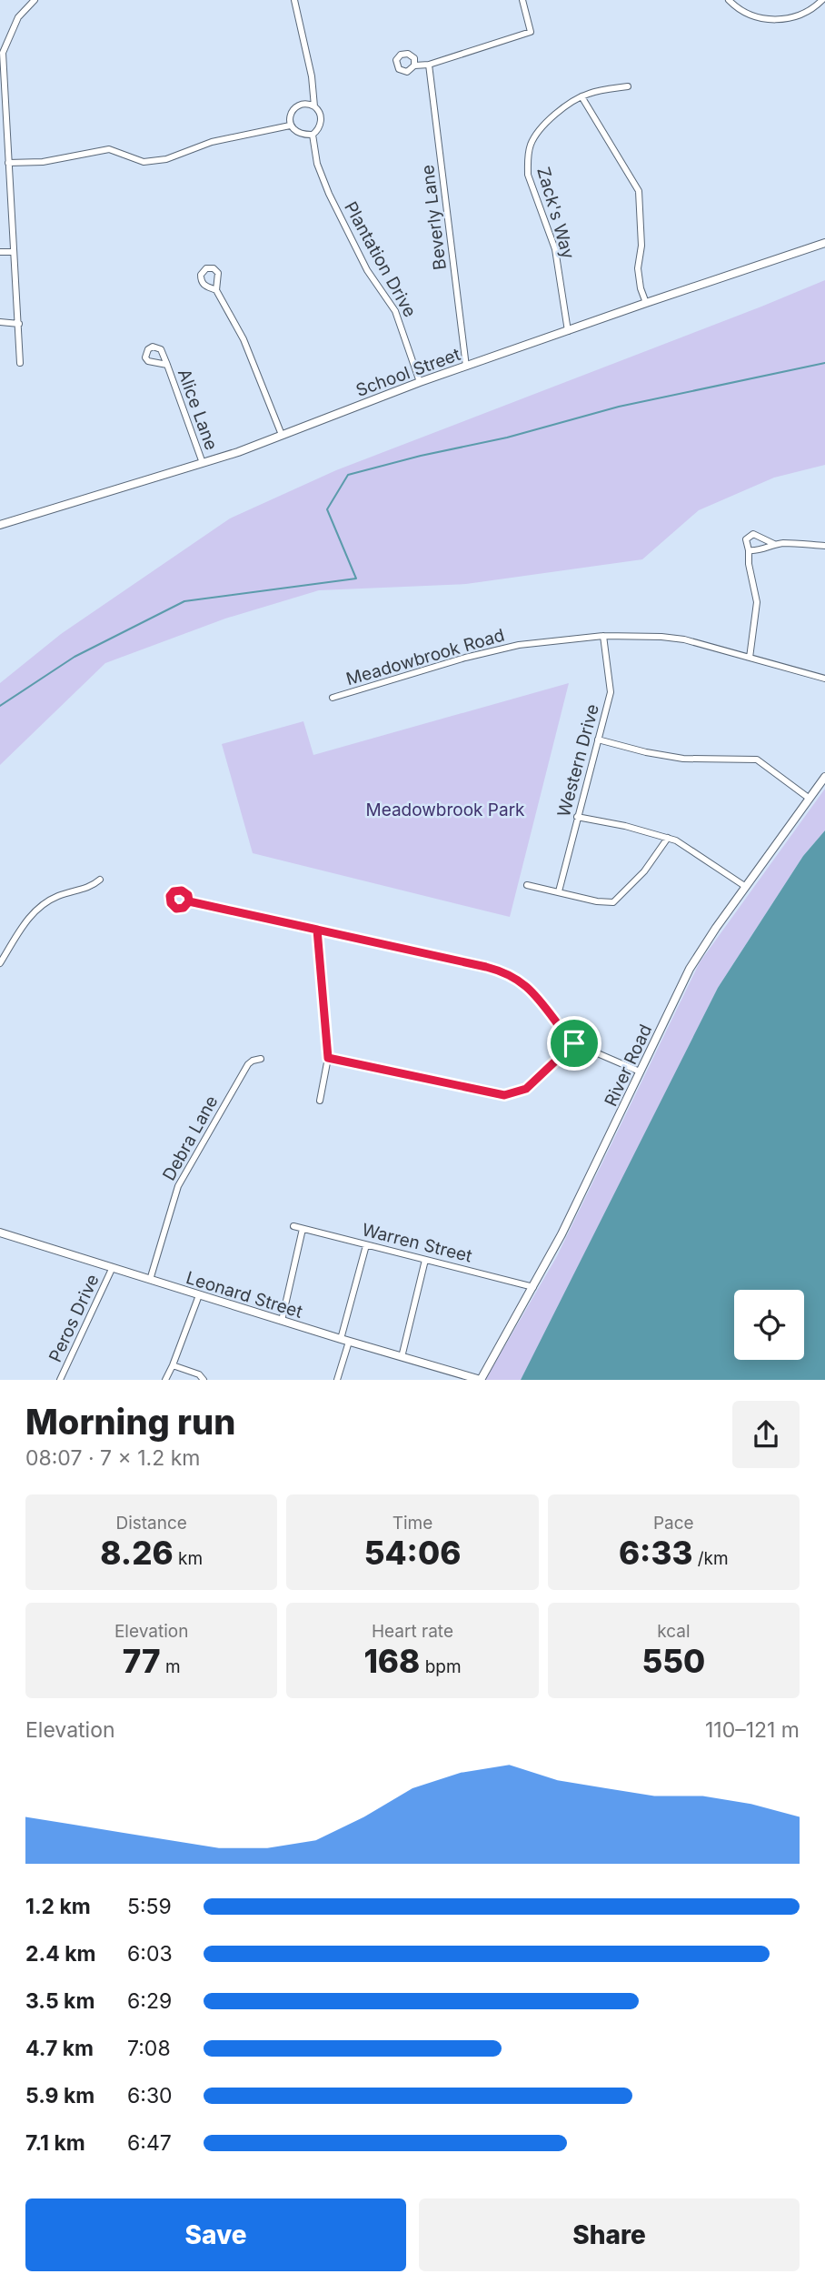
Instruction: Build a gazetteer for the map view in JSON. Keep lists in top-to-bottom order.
{
  "streets": {
    "street": [
      "Zack's Way",
      "Beverly Lane",
      "Plantation Drive",
      "School Street",
      "Alice Lane",
      "Meadowbrook Road",
      "Western Drive",
      "River Road",
      "Debra Lane",
      "Warren Street",
      "Leonard Street",
      "Peros Drive"
    ]
  },
  "crossings": [
    ["Zack's Way", "School Street"],
    ["Beverly Lane", "School Street"],
    ["Plantation Drive", "School Street"],
    ["School Street", "Alice Lane"],
    ["Meadowbrook Road", "Western Drive"],
    ["River Road", "Warren Street"],
    ["River Road", "Leonard Street"],
    ["Debra Lane", "Leonard Street"],
    ["Leonard Street", "Peros Drive"]
  ],
  "parks": ["Meadowbrook Park"],
  "page": {
    "heading": ["Morning run", "08:07 · 7 × 1.2 km"],
    "stats": [
      ["Distance", "8.26 km"],
      ["Time", "54:06"],
      ["Pace", "6:33 /km"],
      ["Elevation", "77 m"],
      ["Heart rate", "168 bpm"],
      ["kcal", "550"]
    ],
    "chart": ["Elevation", "110–121 m"],
    "list": [
      {
        "name": "1.2 km",
        "note": "5:59"
      },
      {
        "name": "2.4 km",
        "note": "6:03"
      },
      {
        "name": "3.5 km",
        "note": "6:29"
      },
      {
        "name": "4.7 km",
        "note": "7:08"
      },
      {
        "name": "5.9 km",
        "note": "6:30"
      },
      {
        "name": "7.1 km",
        "note": "6:47"
      }
    ],
    "buttons": ["Save", "Share"]
  }
}
